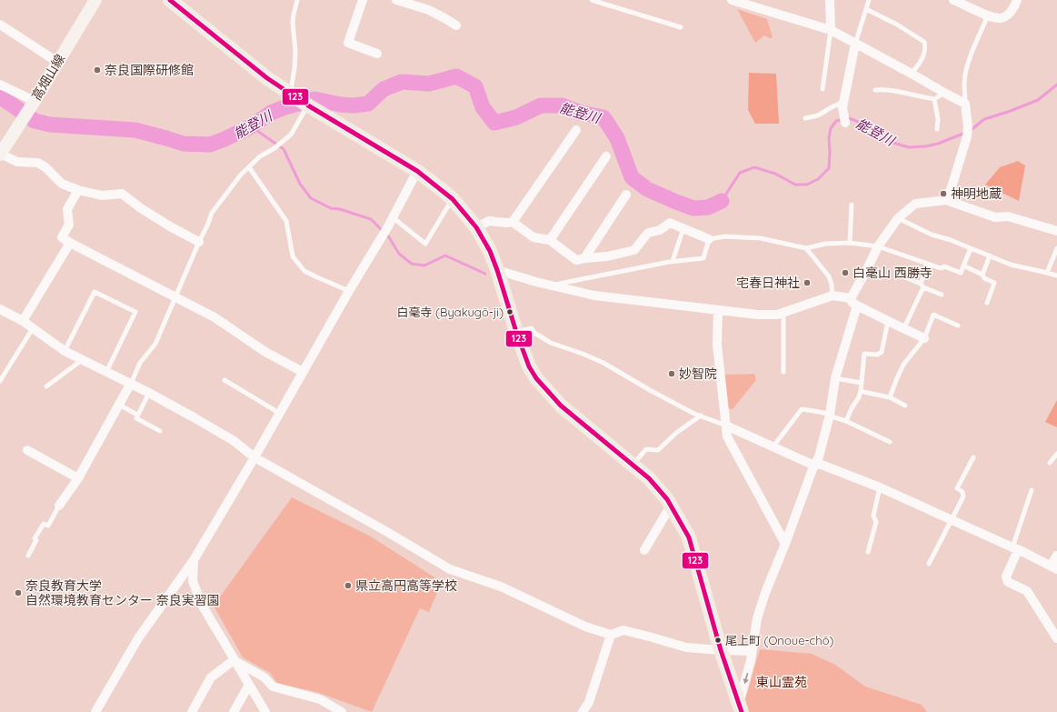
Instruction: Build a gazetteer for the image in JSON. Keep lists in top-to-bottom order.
{
  "streets": {
    "main road": ["高畑山線"]
  },
  "water": ["能登川"],
  "parks": ["東山霊苑"],
  "places": [
    "奈良国際研修館",
    "神明地蔵",
    "白毫山 西勝寺",
    "宅春日神社",
    "白毫寺 (Byakugō-ji)",
    "妙智院",
    "県立高円高等学校",
    "奈良教育大学 自然環境教育センター 奈良実習園",
    "尾上町 (Onoue-chō)"
  ],
  "lines": ["transit line 123"]
}
